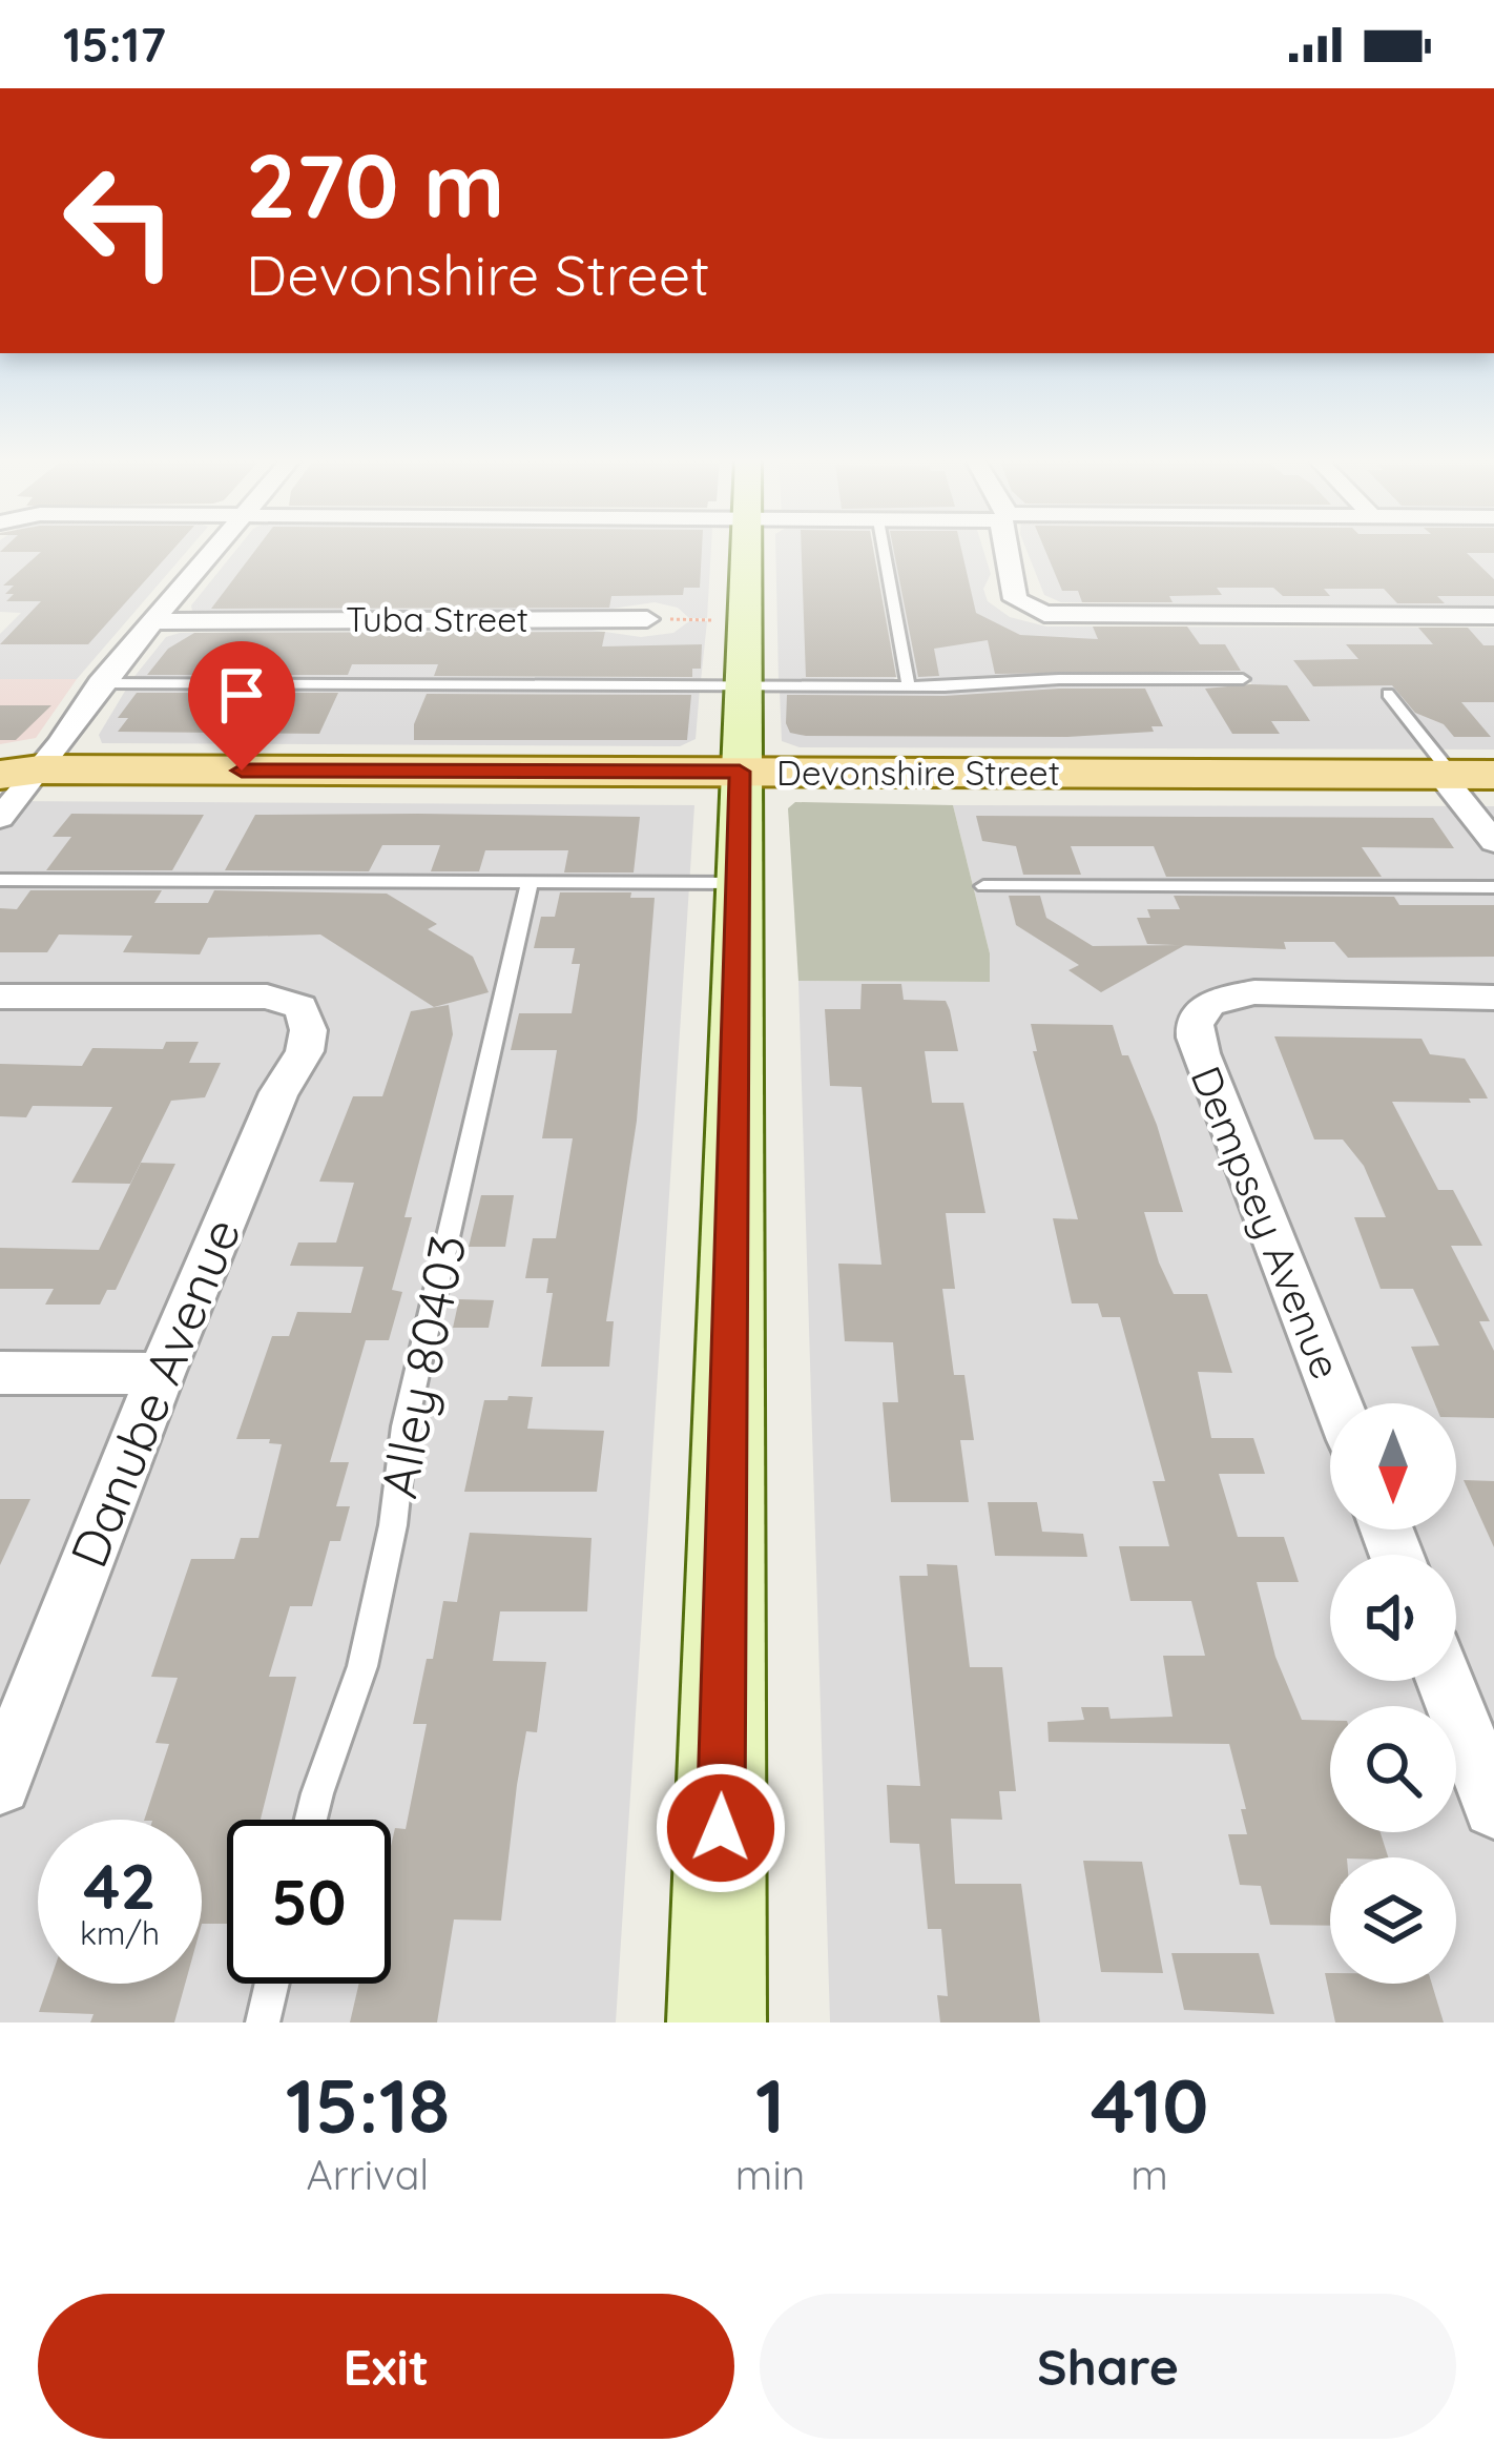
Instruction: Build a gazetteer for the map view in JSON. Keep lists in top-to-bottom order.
{
  "streets": {
    "main road": ["Devonshire Street"],
    "street": ["Tuba Street", "Dempsey Avenue", "Danube Avenue"],
    "lane": ["Alley 80403"]
  },
  "north": "bottom",
  "page": {
    "status": "15:17",
    "turn": ["270 m", "Devonshire Street"],
    "speed": "42 km/h",
    "limit": "50",
    "eta": [
      "15:18",
      "Arrival",
      "1",
      "min",
      "410",
      "m"
    ],
    "buttons": ["Exit", "Share"]
  }
}
